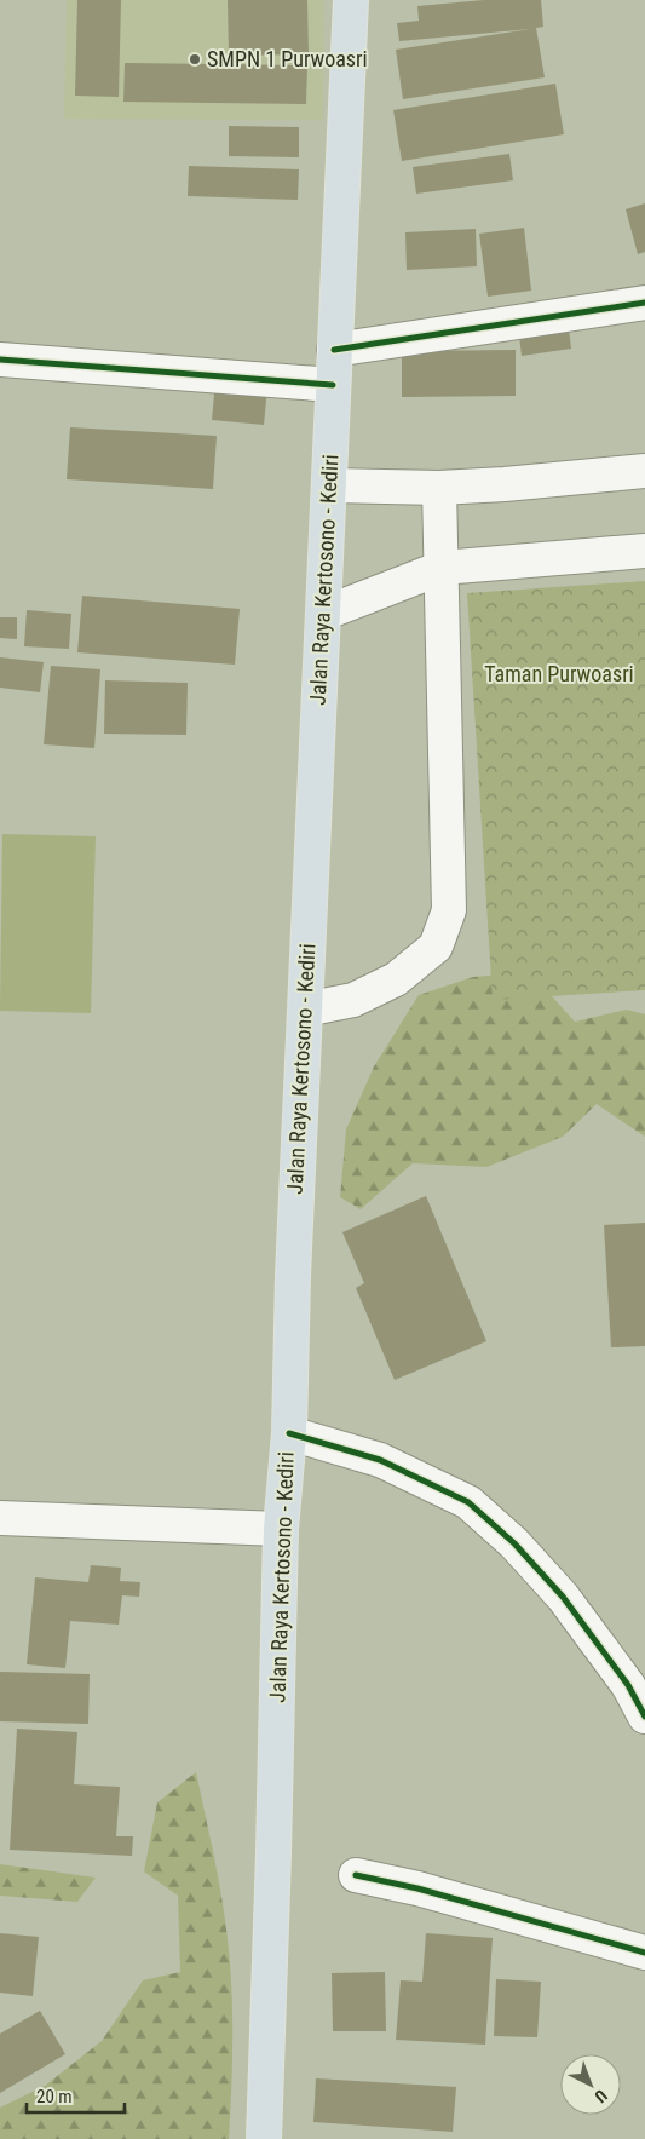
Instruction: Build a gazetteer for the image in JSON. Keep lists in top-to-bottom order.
{
  "streets": {
    "highway": ["Jalan Raya Kertosono - Kediri"]
  },
  "parks": ["Taman Purwoasri"],
  "places": ["SMPN 1 Purwoasri"],
  "scale_bar": "20 m",
  "north": "bottom right"
}
